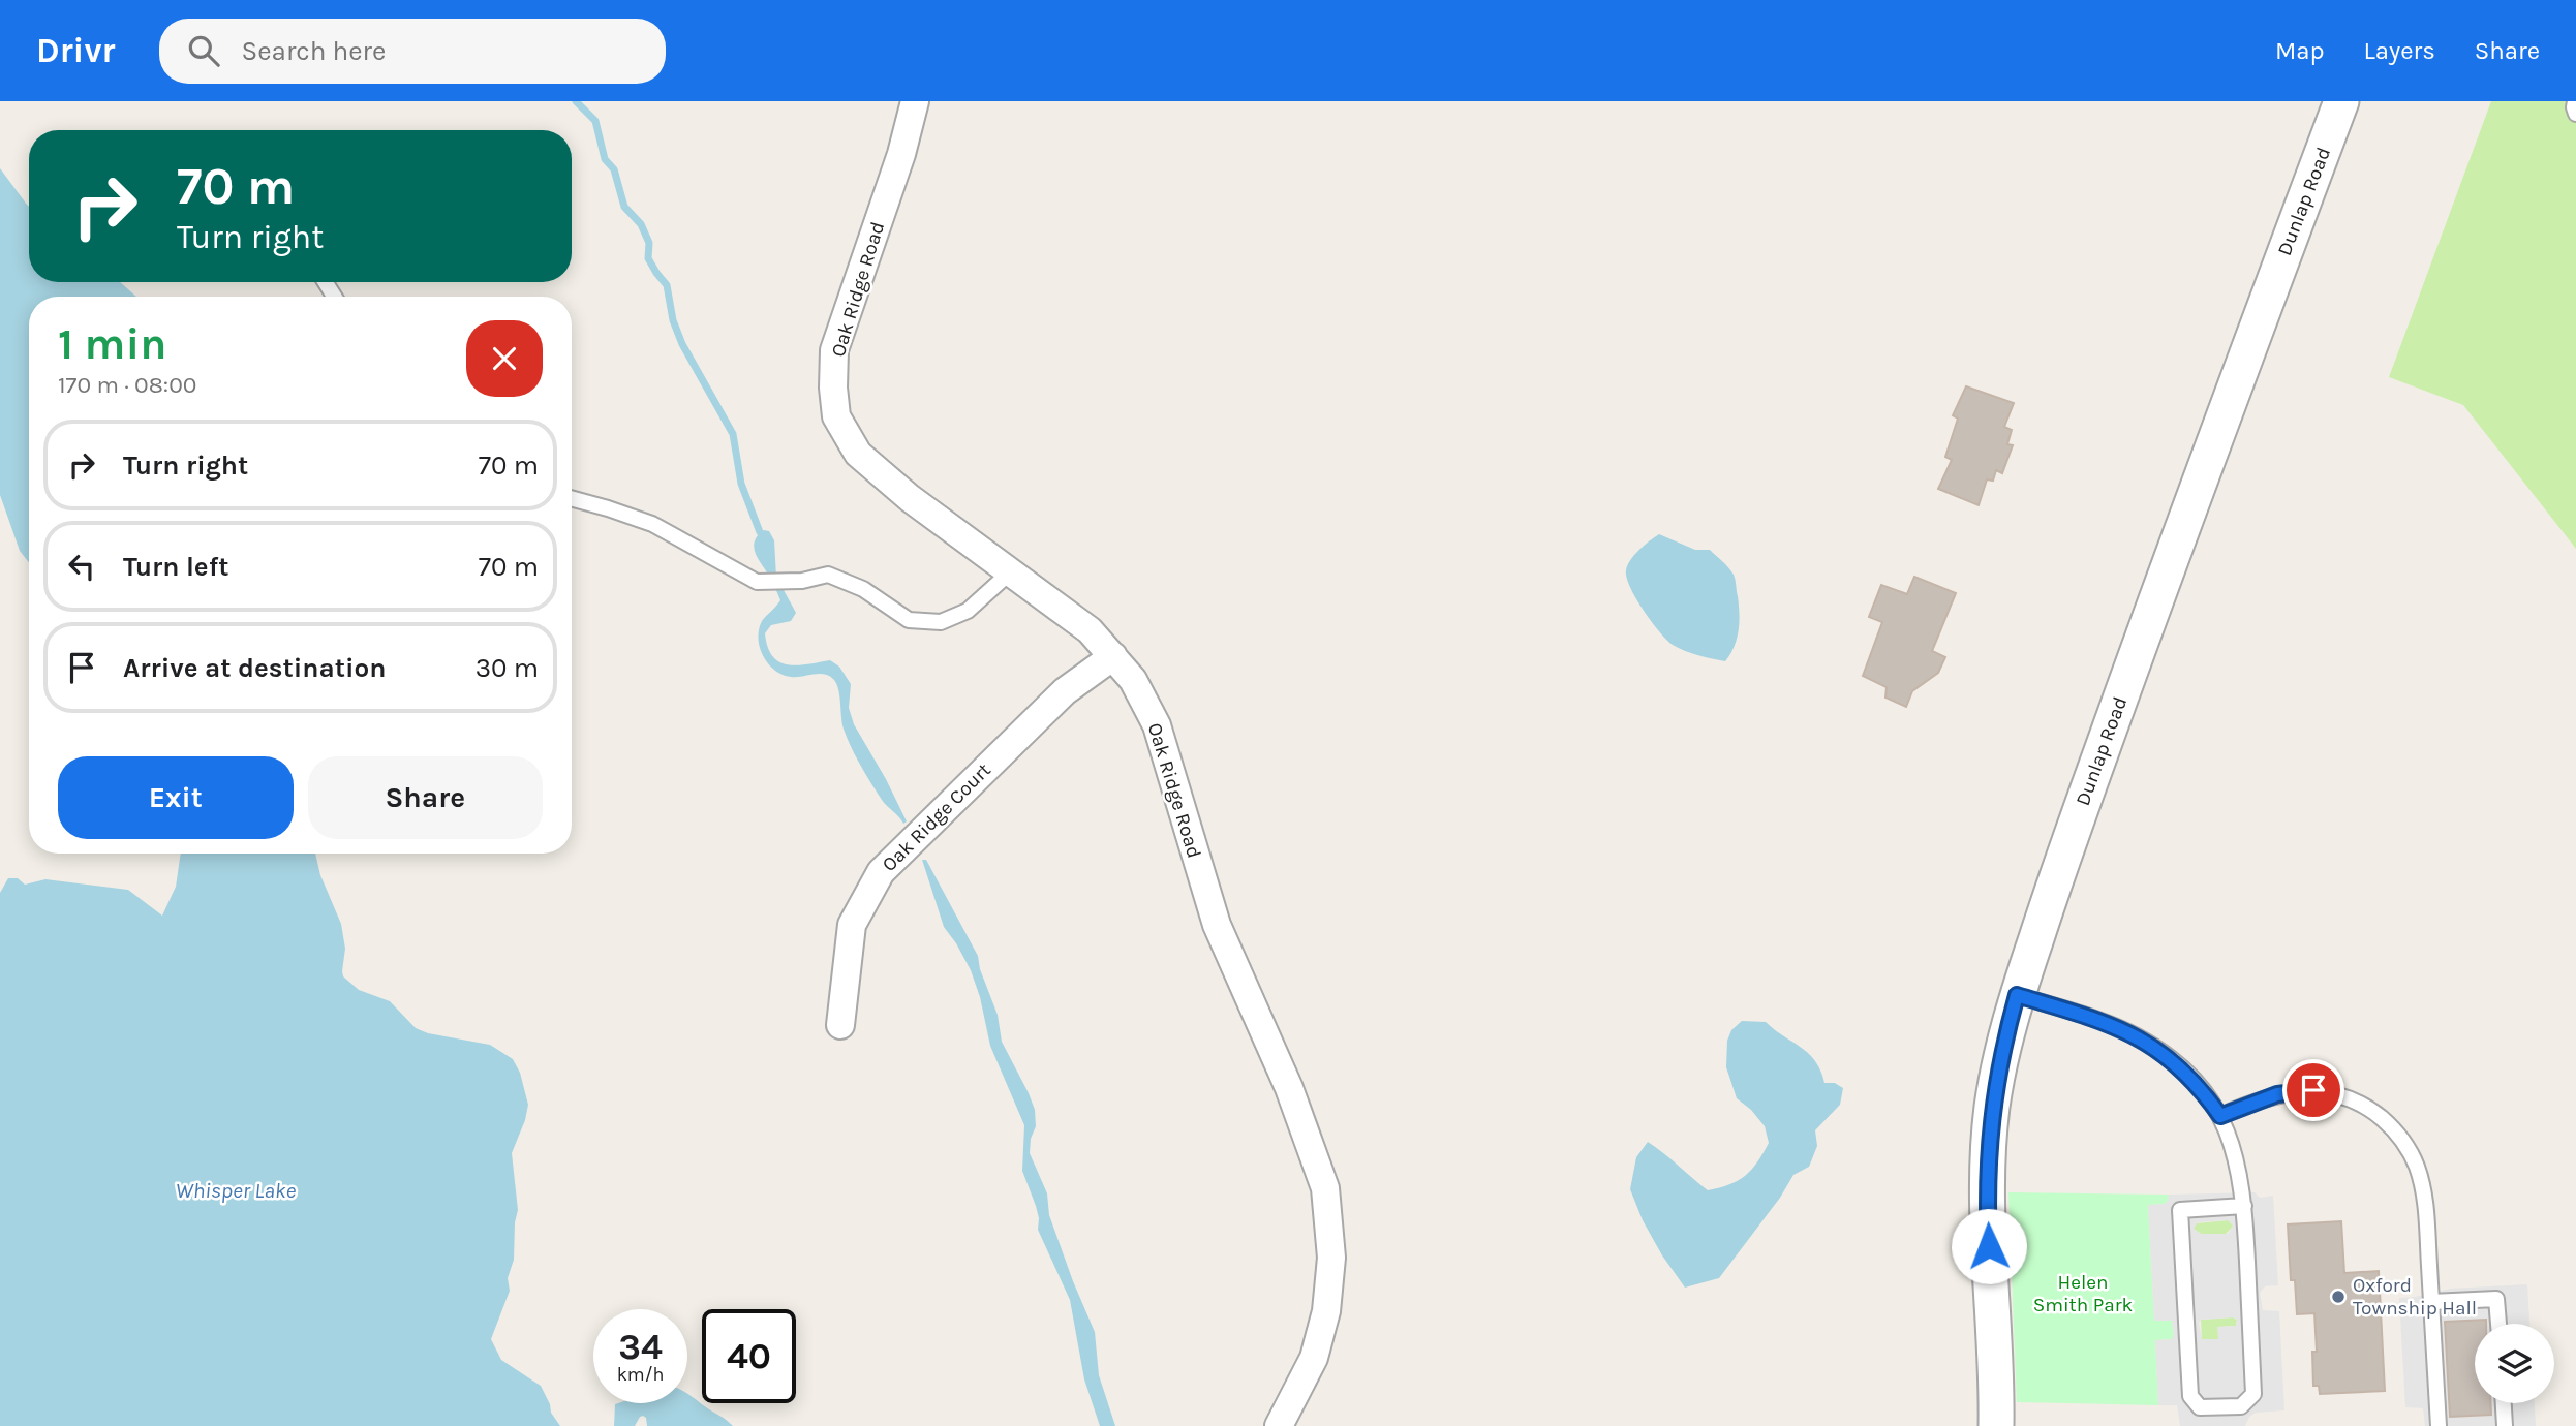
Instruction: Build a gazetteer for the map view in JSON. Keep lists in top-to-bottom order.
{
  "streets": {
    "street": ["Dunlap Road", "Oak Ridge Road", "Oak Ridge Court"]
  },
  "crossings": [
    ["Oak Ridge Road", "Oak Ridge Court"]
  ],
  "water": ["Whisper Lake"],
  "parks": ["Helen Smith Park"],
  "places": ["Oxford Township Hall"],
  "page": {
    "header": "Drivr",
    "search": "Search here",
    "nav": ["Map", "Layers", "Share"],
    "turn": ["70 m", "Turn right"],
    "heading": ["1 min", "170 m · 08:00"],
    "list": [
      {
        "name": "Turn right",
        "value": "70 m"
      },
      {
        "name": "Turn left",
        "value": "70 m"
      },
      {
        "name": "Arrive at destination",
        "value": "30 m"
      }
    ],
    "buttons": ["Exit", "Share"],
    "speed": "34 km/h",
    "limit": "40"
  }
}
